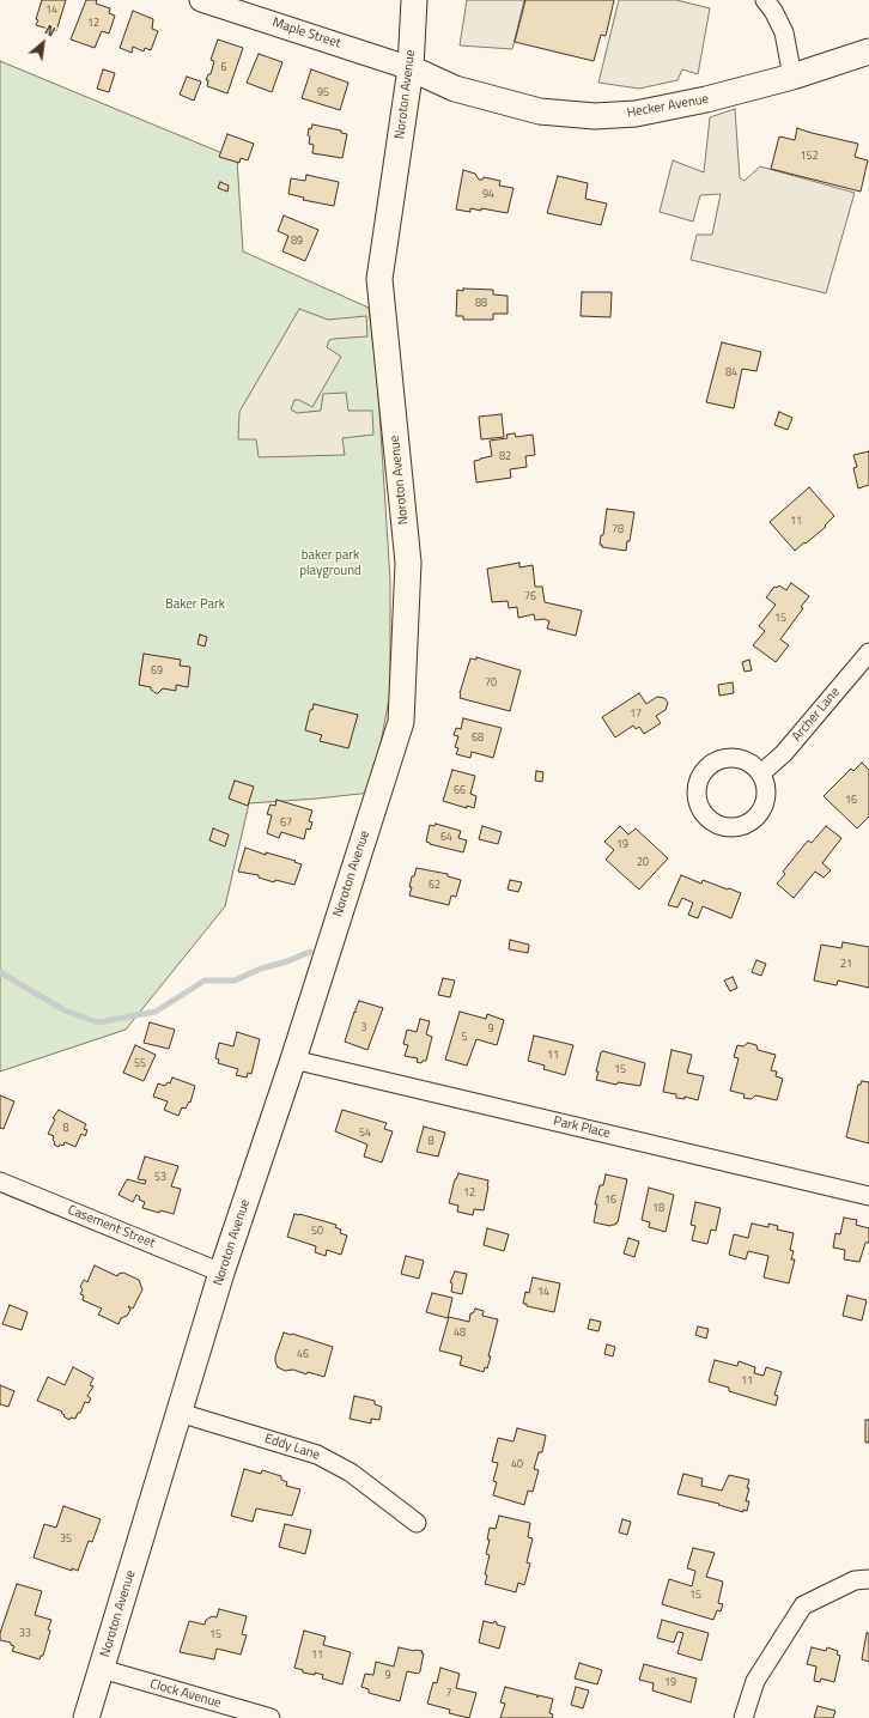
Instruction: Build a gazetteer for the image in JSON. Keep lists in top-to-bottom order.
{
  "streets": {
    "main road": ["Noroton Avenue", "Hecker Avenue"],
    "street": [
      "Maple Street",
      "Archer Lane",
      "Park Place",
      "Casement Street",
      "Eddy Lane",
      "Clock Avenue"
    ]
  },
  "crossings": [
    ["Maple Street", "Noroton Avenue"],
    ["Maple Street", "Hecker Avenue"],
    ["Noroton Avenue", "Hecker Avenue"],
    ["Noroton Avenue", "Park Place"],
    ["Noroton Avenue", "Casement Street"],
    ["Noroton Avenue", "Eddy Lane"],
    ["Noroton Avenue", "Clock Avenue"]
  ],
  "parks": ["baker park playground", "Baker Park"],
  "house_numbers": [
    "14",
    "12",
    "6",
    "95",
    "152",
    "94",
    "89",
    "88",
    "84",
    "82",
    "11",
    "78",
    "76",
    "15",
    "69",
    "70",
    "17",
    "68",
    "66",
    "16",
    "67",
    "64",
    "19",
    "20",
    "62",
    "21",
    "3",
    "9",
    "5",
    "11",
    "55",
    "15",
    "8",
    "54",
    "8",
    "53",
    "12",
    "16",
    "18",
    "50",
    "14",
    "48",
    "46",
    "11",
    "40",
    "35",
    "15",
    "33",
    "15",
    "11",
    "9",
    "19",
    "7"
  ],
  "north": "top right"
}
